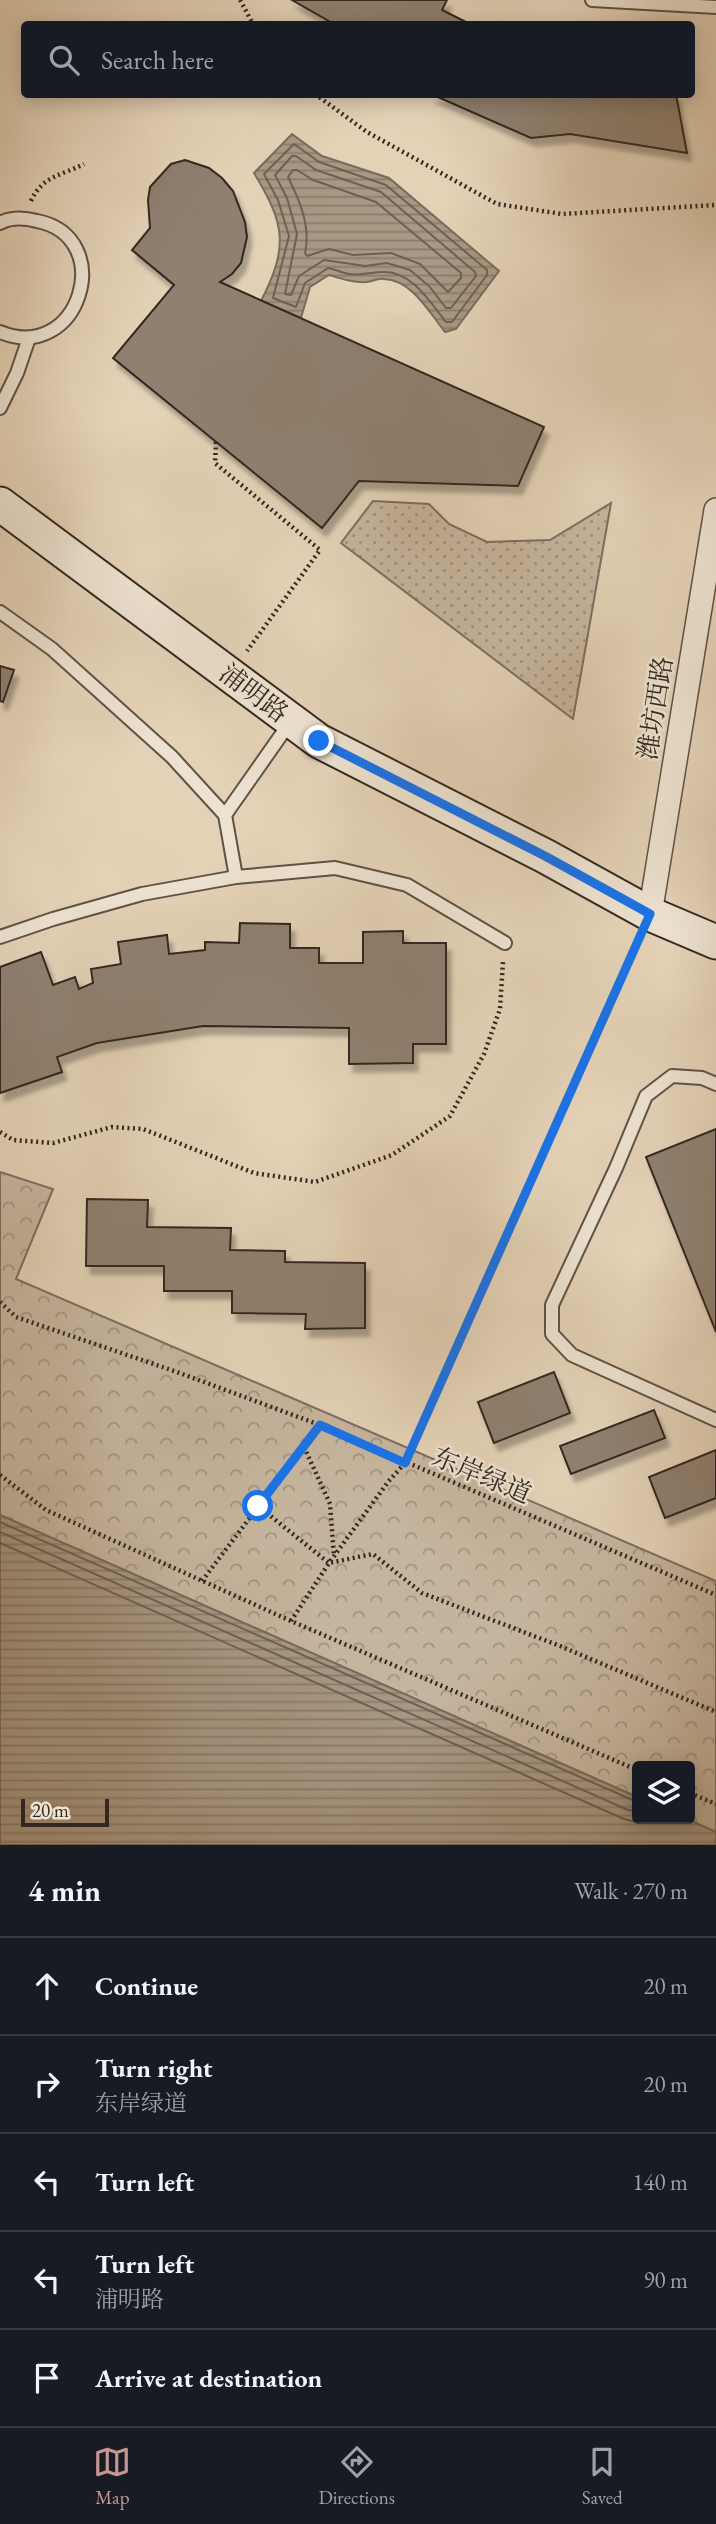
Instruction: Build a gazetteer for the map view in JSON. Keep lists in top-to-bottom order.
{
  "streets": {
    "main road": ["浦明路"],
    "street": ["潍坊西路"],
    "path": ["东岸绿道"]
  },
  "crossings": [
    ["浦明路", "潍坊西路"]
  ],
  "scale_bar": "20 m",
  "page": {
    "search": "Search here",
    "scale": "20 m",
    "heading": ["4 min", "Walk · 270 m"],
    "list": [
      ["Continue", "20 m"],
      ["Turn right", "东岸绿道", "20 m"],
      ["Turn left", "140 m"],
      ["Turn left", "浦明路", "90 m"],
      "Arrive at destination"
    ],
    "nav": ["Map", "Directions", "Saved"]
  }
}
